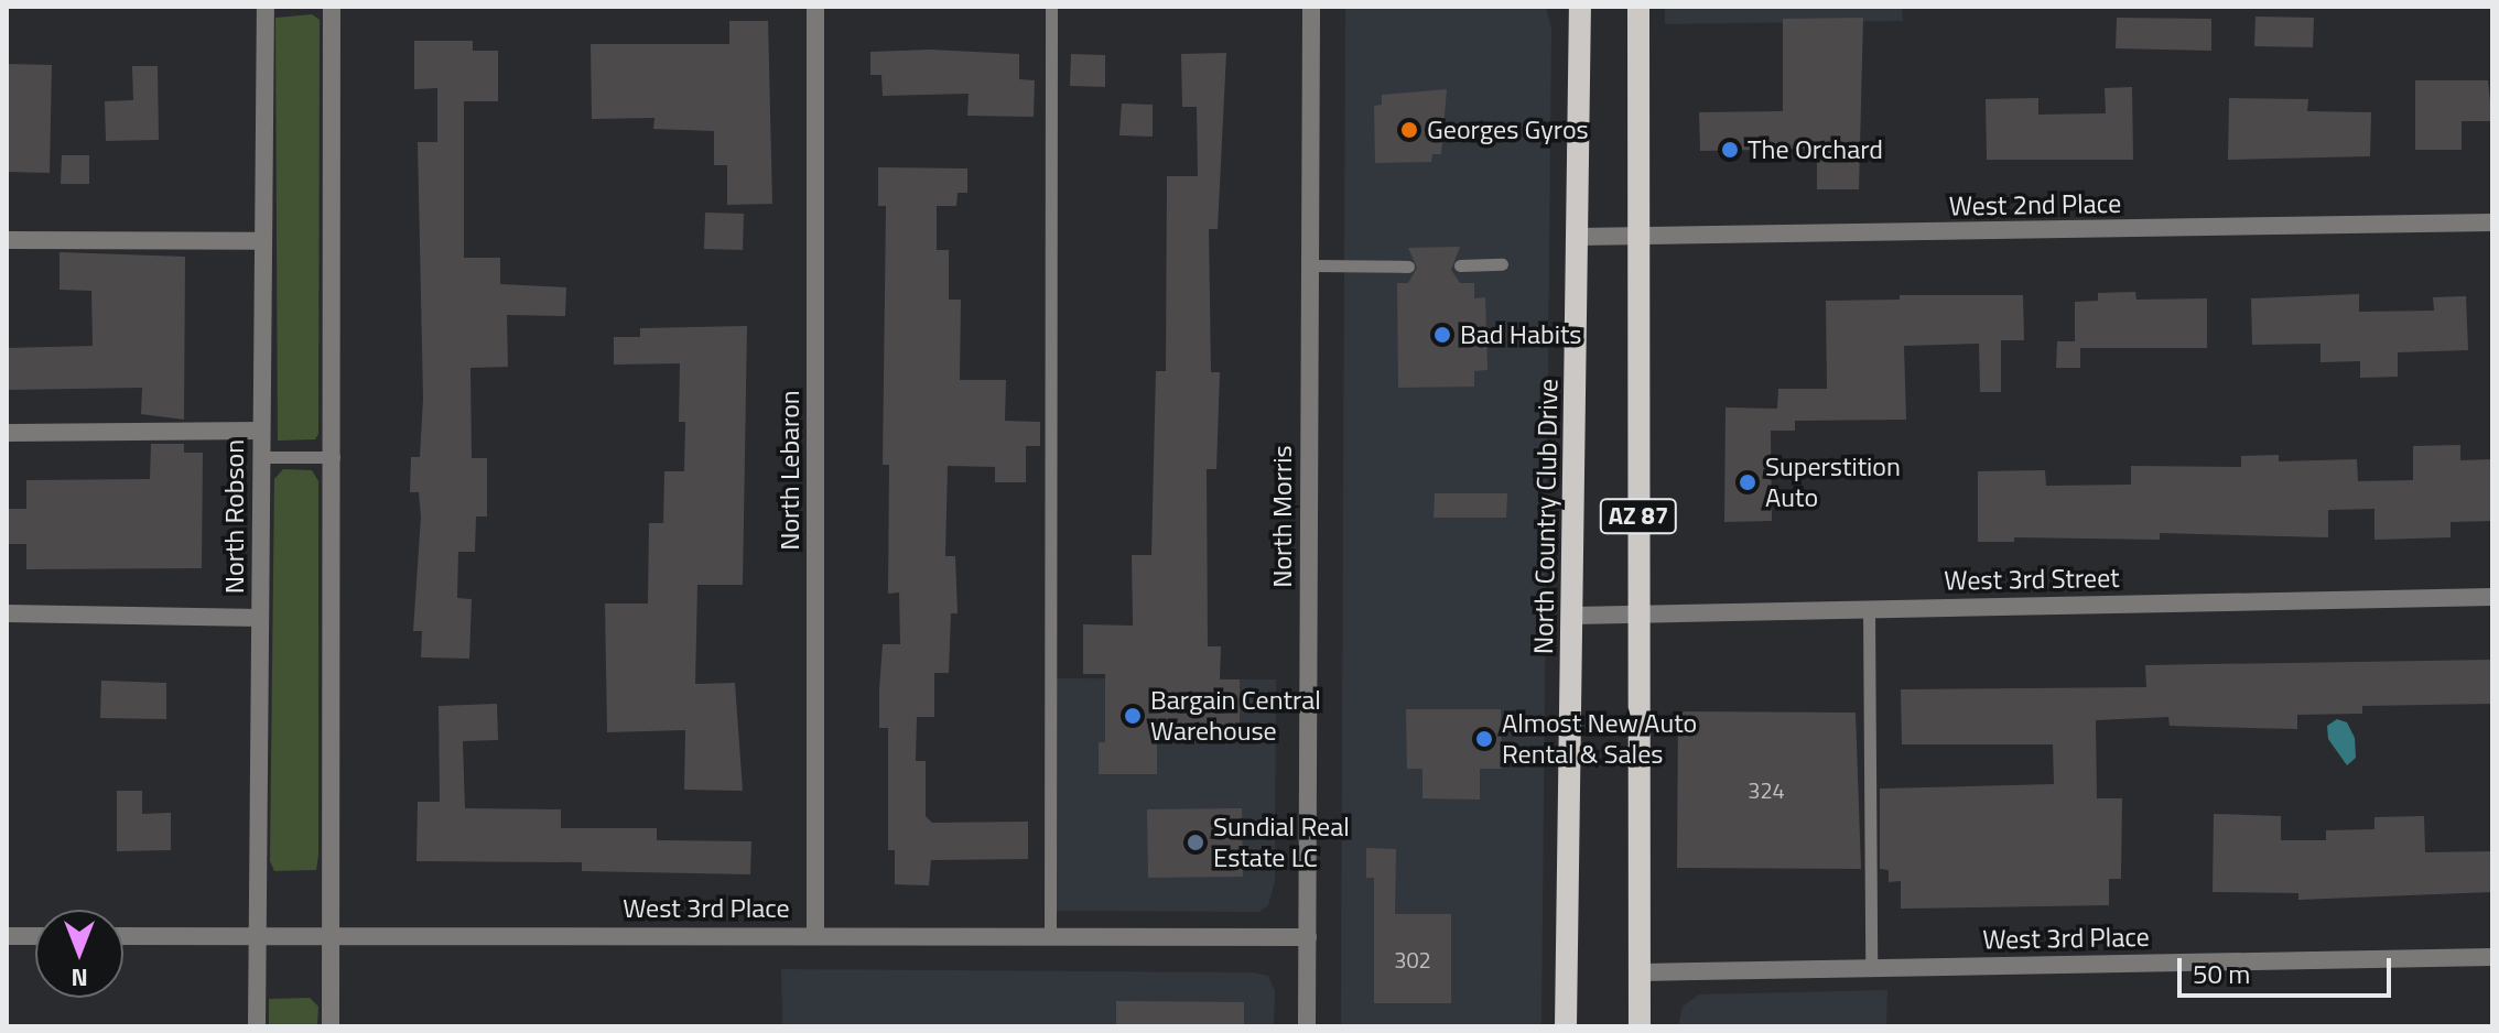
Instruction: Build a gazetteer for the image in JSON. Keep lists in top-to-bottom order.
{
  "streets": {
    "main road": ["North Country Club Drive", "AZ 87"],
    "street": [
      "West 2nd Place",
      "North Lebaron",
      "North Robson",
      "North Morris",
      "West 3rd Street",
      "West 3rd Place"
    ]
  },
  "crossings": [
    ["West 2nd Place", "North Country Club Drive"],
    ["West 2nd Place", "AZ 87"],
    ["North Lebaron", "West 3rd Place"],
    ["North Robson", "West 3rd Place"],
    ["North Morris", "West 3rd Place"],
    ["North Country Club Drive", "West 3rd Street"],
    ["AZ 87", "West 3rd Street"],
    ["AZ 87", "West 3rd Place"]
  ],
  "places": [
    "Georges Gyros",
    "The Orchard",
    "Bad Habits",
    "Superstition Auto",
    "Bargain Central Warehouse",
    "Almost New Auto Rental & Sales",
    "Sundial Real Estate LC"
  ],
  "house_numbers": ["324", "302"],
  "scale_bar": "50 m",
  "north": "bottom"
}
